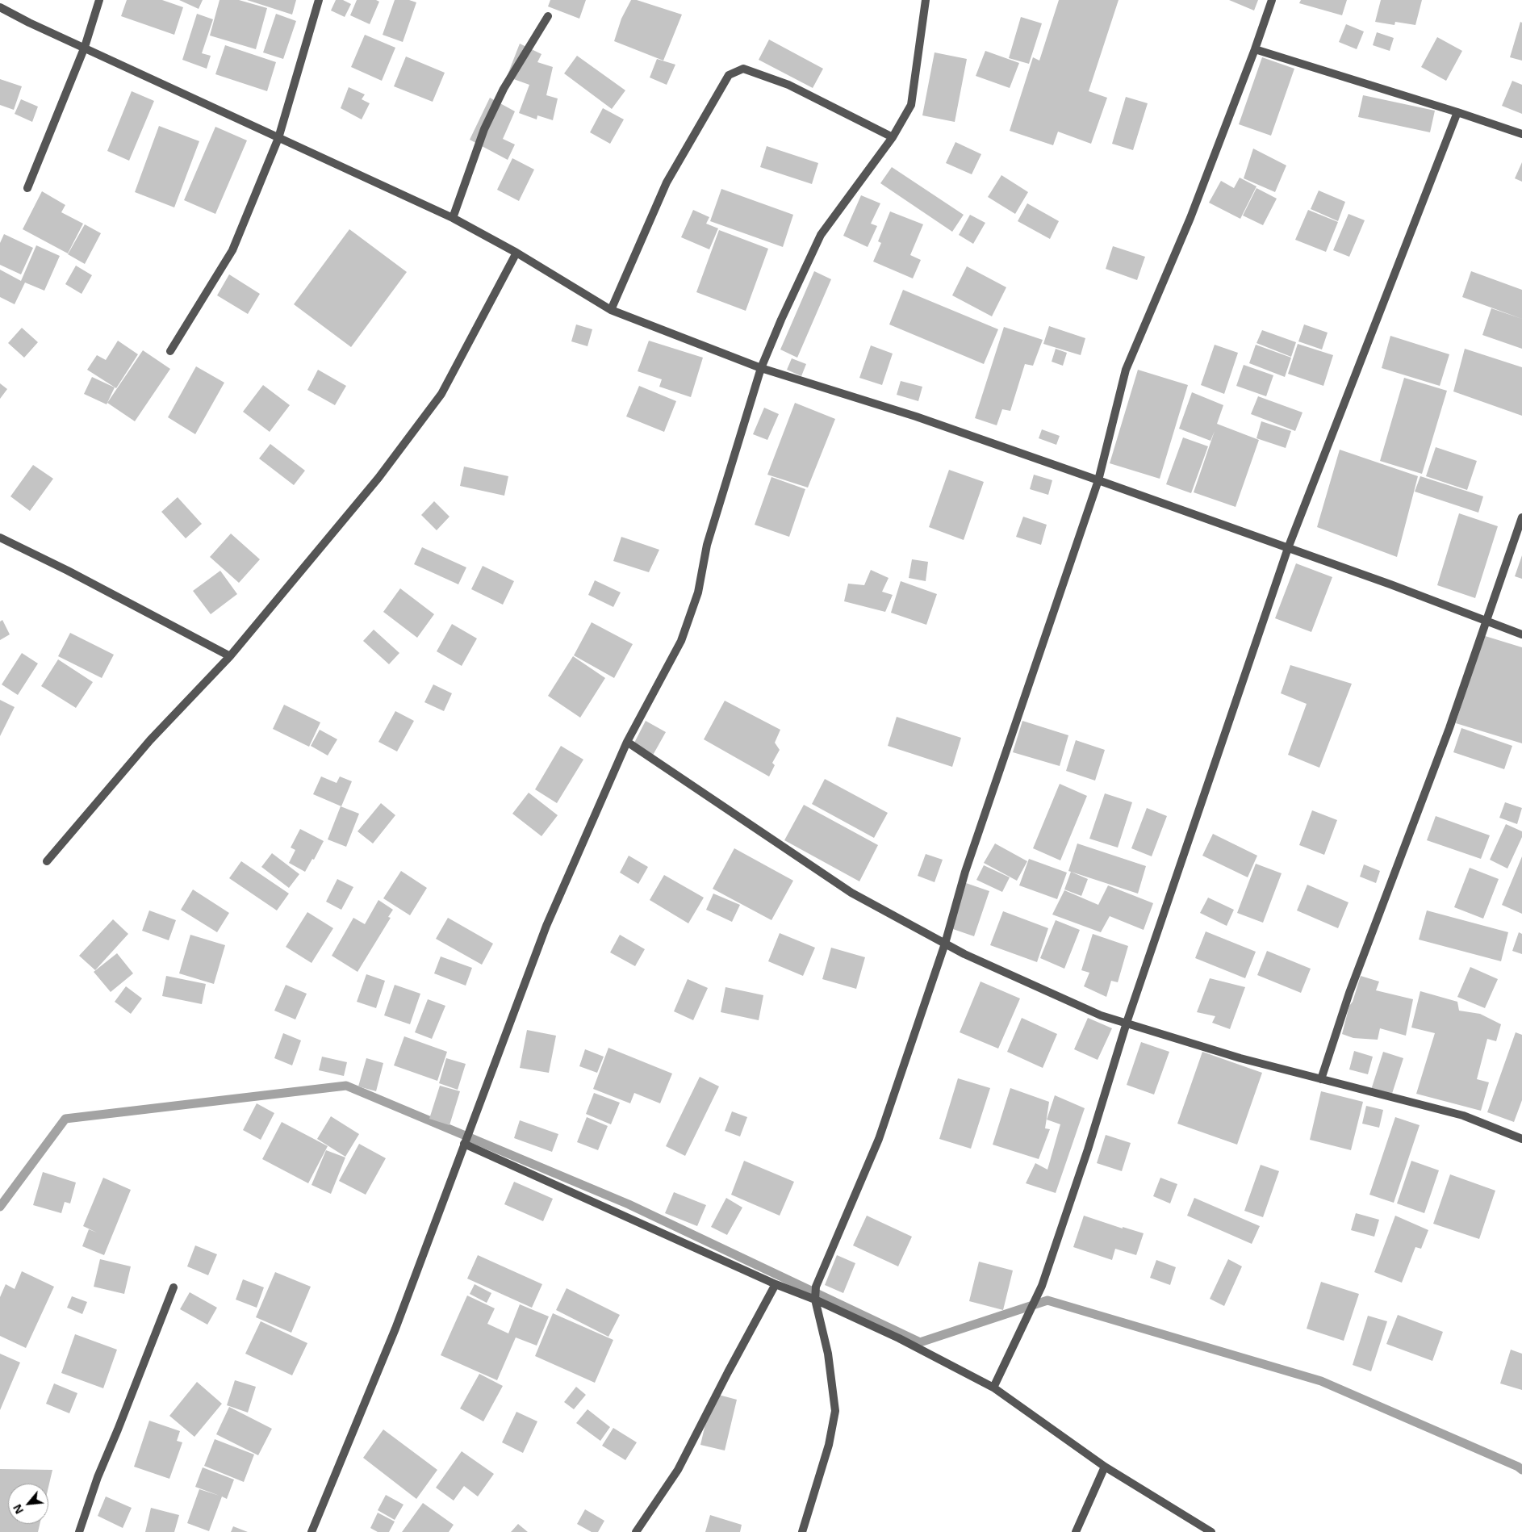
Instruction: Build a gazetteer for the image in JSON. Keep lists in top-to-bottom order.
{
  "north": "bottom left"
}
